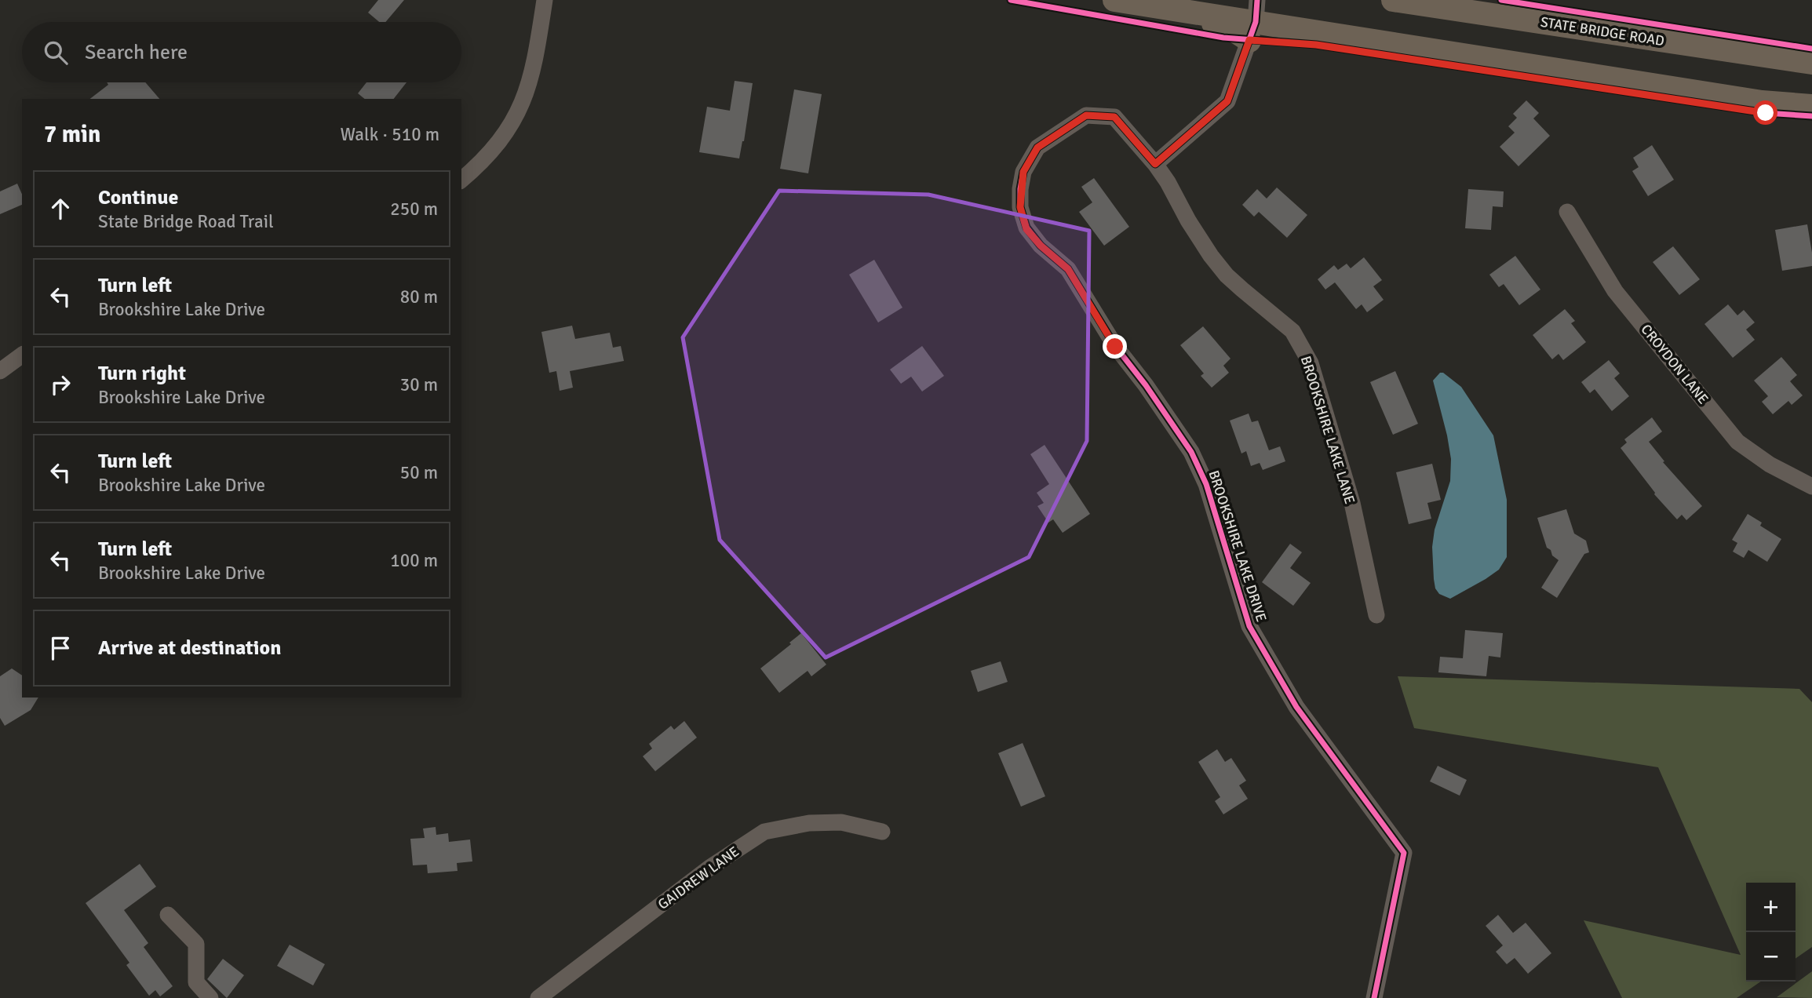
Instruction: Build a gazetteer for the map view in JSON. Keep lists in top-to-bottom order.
{
  "streets": {
    "highway": ["STATE BRIDGE ROAD"],
    "street": [
      "CROYDON LANE",
      "BROOKSHIRE LAKE LANE",
      "BROOKSHIRE LAKE DRIVE",
      "GAIDREW LANE"
    ]
  },
  "crossings": [
    ["BROOKSHIRE LAKE LANE", "BROOKSHIRE LAKE DRIVE"]
  ],
  "page": {
    "search": "Search here",
    "heading": ["7 min", "Walk · 510 m"],
    "list": [
      ["Continue", "State Bridge Road Trail", "250 m"],
      ["Turn left", "Brookshire Lake Drive", "80 m"],
      ["Turn right", "Brookshire Lake Drive", "30 m"],
      ["Turn left", "Brookshire Lake Drive", "50 m"],
      ["Turn left", "Brookshire Lake Drive", "100 m"],
      "Arrive at destination"
    ],
    "map_buttons": ["+", "−"]
  }
}
